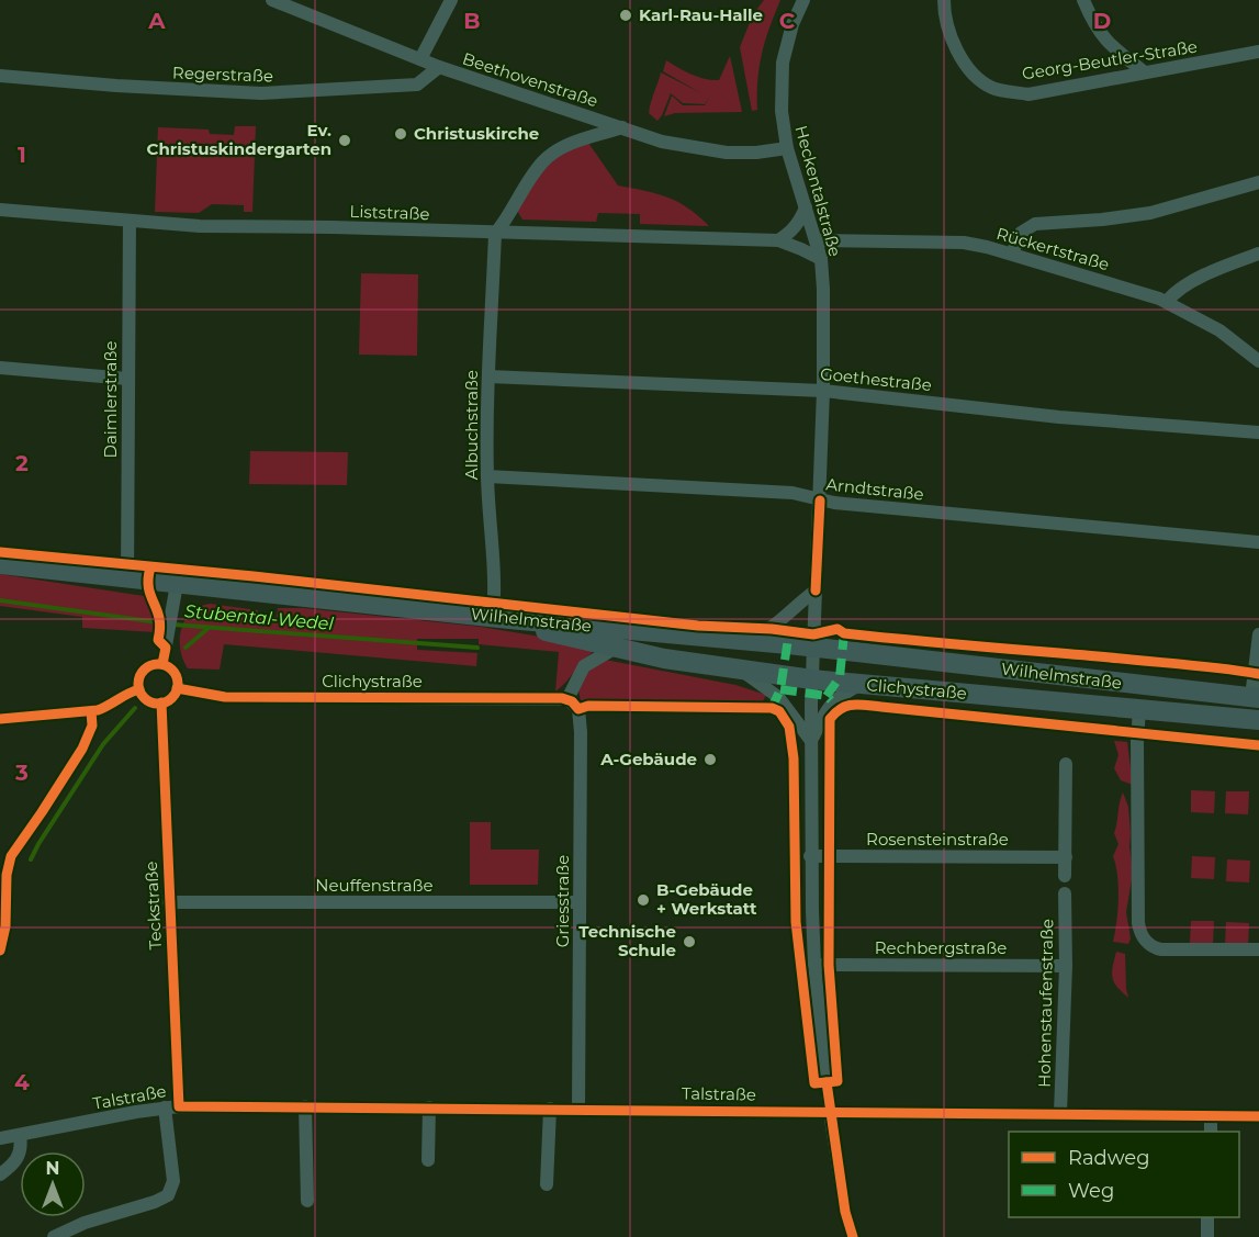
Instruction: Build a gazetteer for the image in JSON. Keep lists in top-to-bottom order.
{
  "streets": {
    "main road": ["Wilhelmstraße", "Clichystraße"],
    "street": [
      "Georg-Beutler-Straße",
      "Regerstraße",
      "Beethovenstraße",
      "Heckentalstraße",
      "Liststraße",
      "Rückertstraße",
      "Goethestraße",
      "Daimlerstraße",
      "Albuchstraße",
      "Arndtstraße",
      "Rosensteinstraße",
      "Neuffenstraße",
      "Griesstraße",
      "Teckstraße",
      "Rechbergstraße",
      "Hohenstaufenstraße",
      "Talstraße"
    ]
  },
  "crossings": [
    ["Regerstraße", "Beethovenstraße"],
    ["Beethovenstraße", "Heckentalstraße"],
    ["Heckentalstraße", "Liststraße"],
    ["Heckentalstraße", "Rückertstraße"],
    ["Heckentalstraße", "Goethestraße"],
    ["Heckentalstraße", "Arndtstraße"],
    ["Heckentalstraße", "Wilhelmstraße"],
    ["Heckentalstraße", "Clichystraße"],
    ["Heckentalstraße", "Rosensteinstraße"],
    ["Heckentalstraße", "Rechbergstraße"],
    ["Heckentalstraße", "Talstraße"],
    ["Liststraße", "Daimlerstraße"],
    ["Liststraße", "Albuchstraße"],
    ["Goethestraße", "Albuchstraße"],
    ["Daimlerstraße", "Wilhelmstraße"],
    ["Albuchstraße", "Arndtstraße"],
    ["Albuchstraße", "Wilhelmstraße"],
    ["Albuchstraße", "Clichystraße"],
    ["Wilhelmstraße", "Clichystraße"],
    ["Clichystraße", "Griesstraße"],
    ["Clichystraße", "Teckstraße"],
    ["Neuffenstraße", "Griesstraße"],
    ["Neuffenstraße", "Teckstraße"],
    ["Griesstraße", "Talstraße"],
    ["Teckstraße", "Talstraße"],
    ["Rechbergstraße", "Hohenstaufenstraße"],
    ["Hohenstaufenstraße", "Talstraße"]
  ],
  "water": ["Stubental-Wedel"],
  "places": [
    "Karl-Rau-Halle",
    "Christuskirche",
    "Ev. Christuskindergarten",
    "A-Gebäude",
    "B-Gebäude + Werkstatt",
    "Technische Schule"
  ],
  "legend": ["Radweg", "Weg"],
  "north": "top",
  "grid": {
    "columns": [
      "A",
      "B",
      "C",
      "D"
    ],
    "rows": [
      "1",
      "2",
      "3",
      "4"
    ]
  }
}
